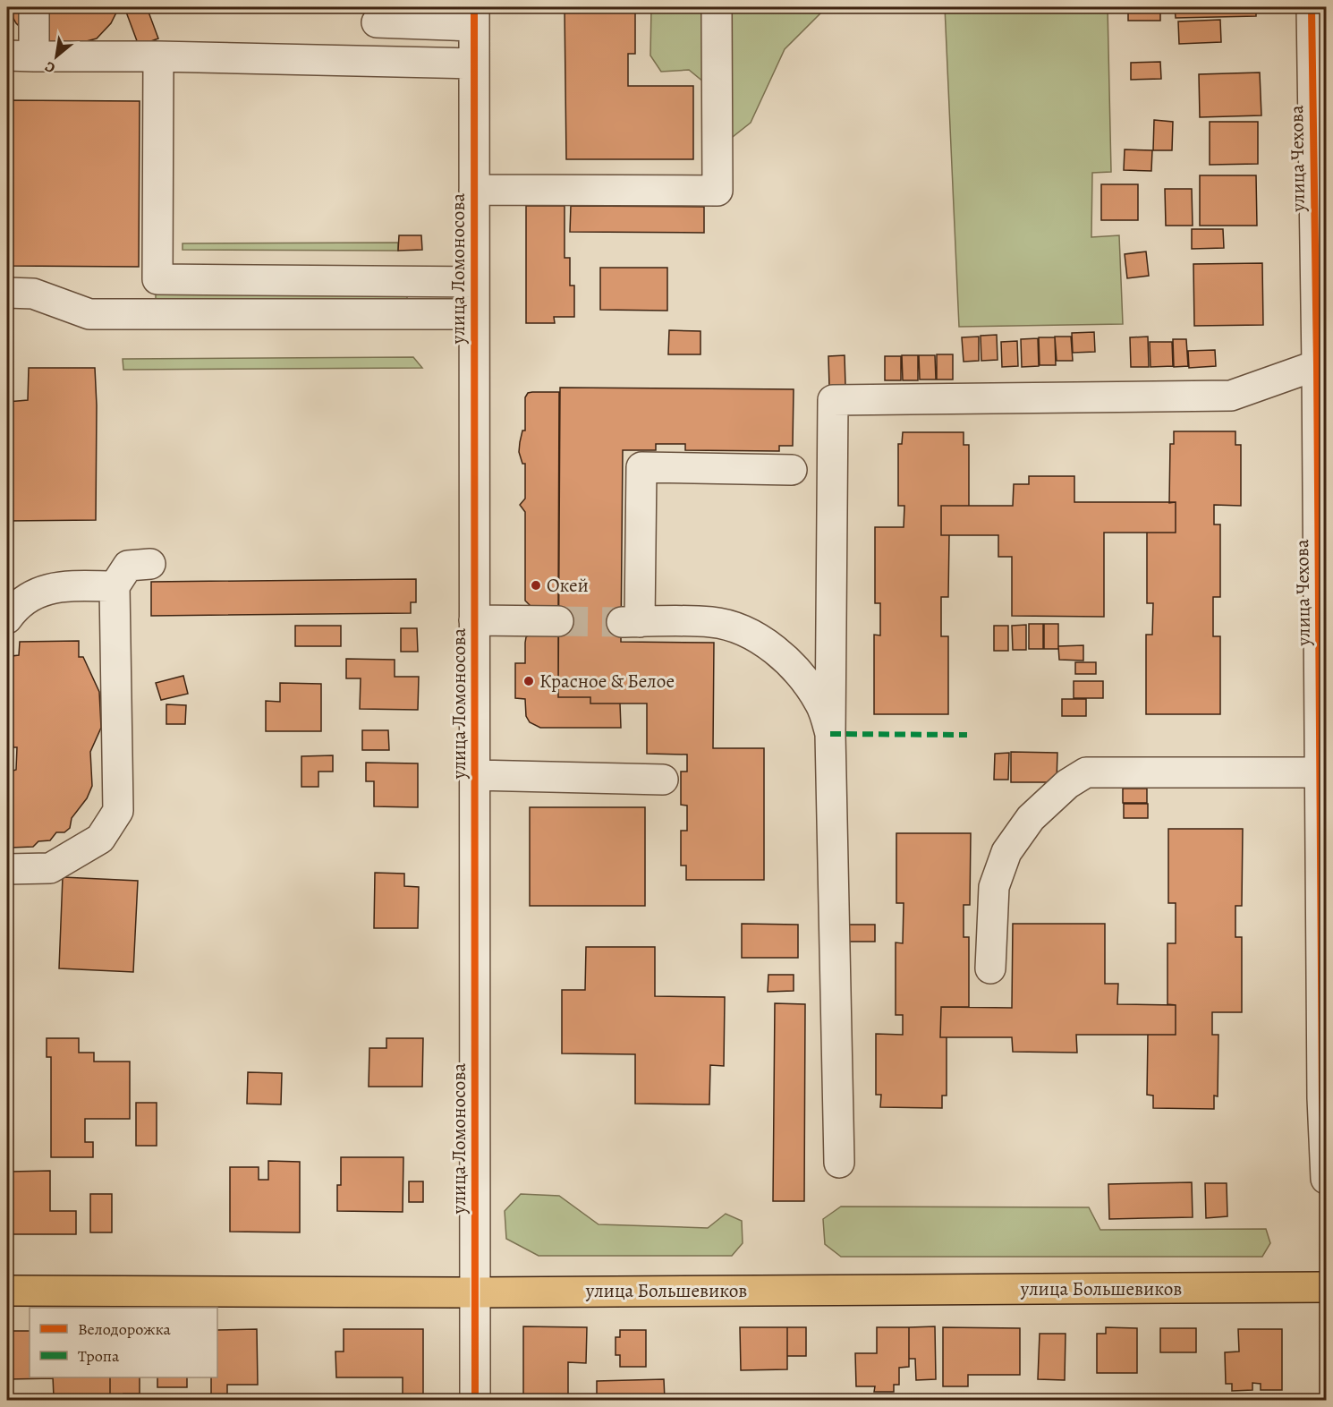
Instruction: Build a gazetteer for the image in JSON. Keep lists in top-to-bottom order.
{
  "streets": {
    "main road": ["улица Большевиков"],
    "street": ["улица Чехова", "улица Ломоносова"]
  },
  "crossings": [
    ["улица Ломоносова", "улица Большевиков"]
  ],
  "places": ["Окей", "Красное & Белое"],
  "legend": ["Велодорожка", "Тропа"],
  "north": "bottom left"
}
